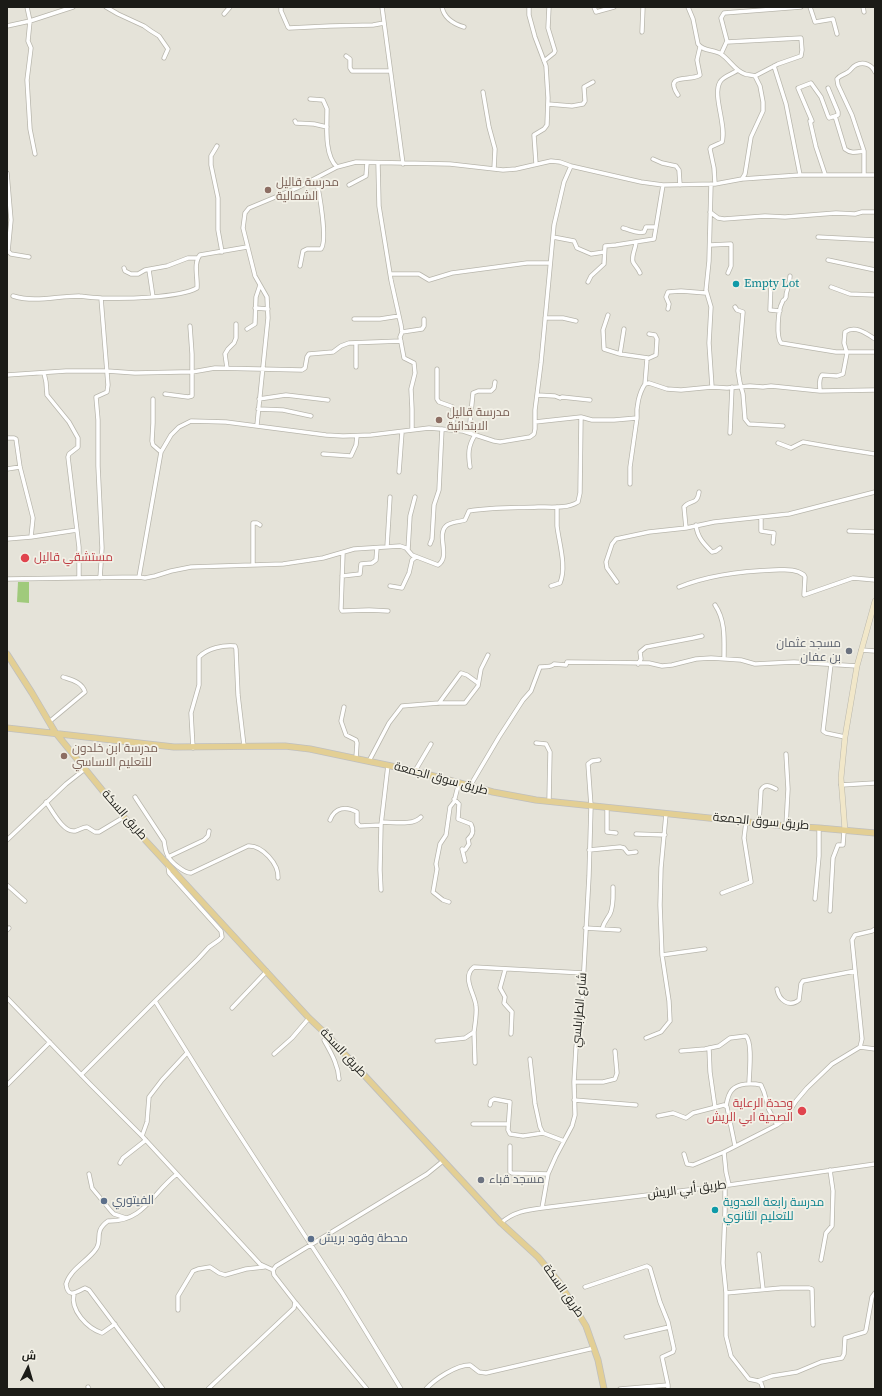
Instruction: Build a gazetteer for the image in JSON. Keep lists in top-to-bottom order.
{
  "streets": {
    "main road": ["طريق سوق الجمعة", "طريق السكة"],
    "street": ["شارع الطرابلسي", "طريق أبي الريش"]
  },
  "crossings": [
    ["طريق سوق الجمعة", "طريق السكة"],
    ["طريق سوق الجمعة", "شارع الطرابلسي"],
    ["طريق السكة", "طريق أبي الريش"],
    ["شارع الطرابلسي", "طريق أبي الريش"]
  ],
  "places": [
    "مدرسة قاليل الشمالية",
    "Empty Lot",
    "مدرسة قاليل الابتدائية",
    "مستشقي قاليل",
    "مسجد عثمان بن عفان",
    "مدرسة ابن خلدون للتعليم الاساسي",
    "وحدة الرعاية الصحية ابي الريش",
    "مسجد قباء",
    "الفيتوري",
    "مدرسة رابعة العدوية للتعليم الثانوي",
    "محطة وقود بريش"
  ],
  "north": "top"
}
